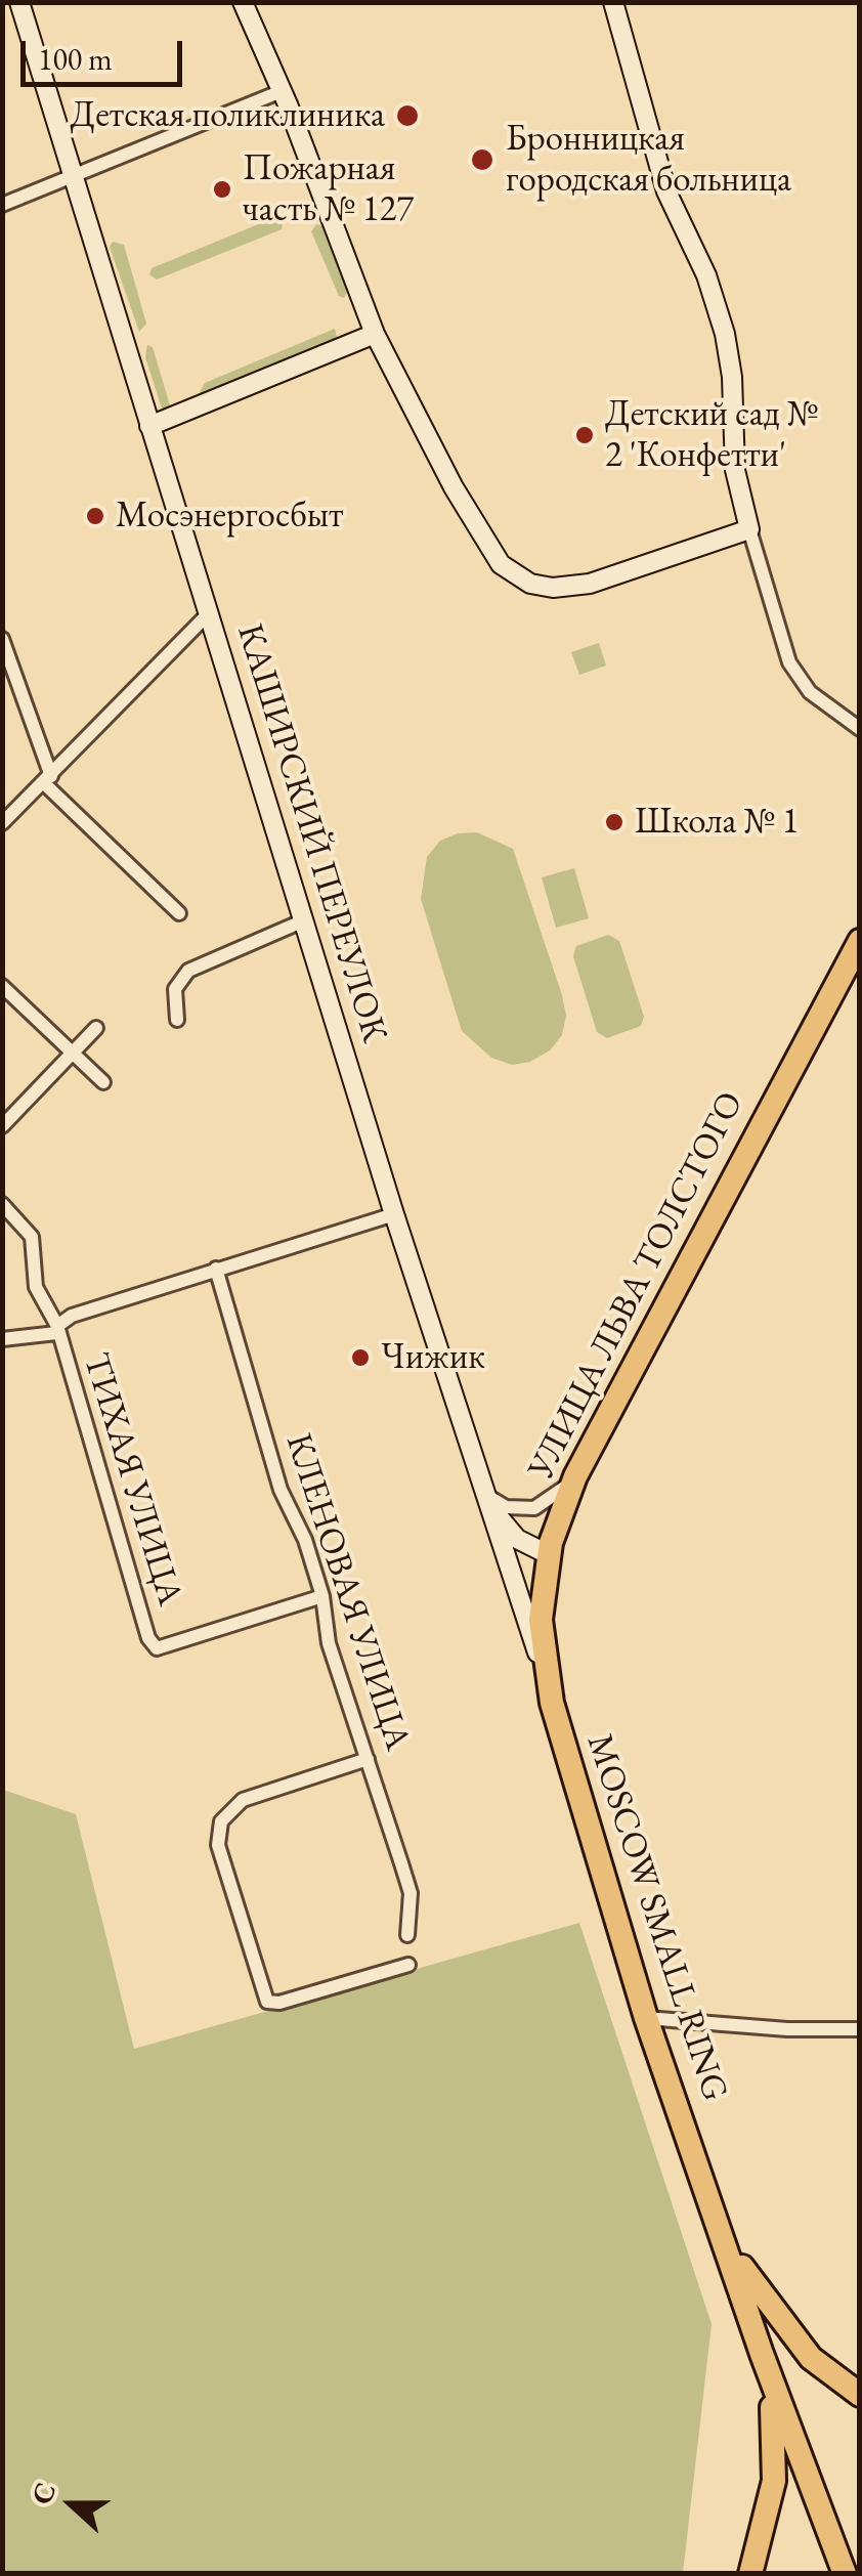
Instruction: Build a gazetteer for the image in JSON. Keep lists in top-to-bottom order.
{
  "streets": {
    "highway": ["УЛИЦА ЛЬВА ТОЛСТОГО", "MOSCOW SMALL RING"],
    "main road": ["КАШИРСКИЙ ПЕРЕУЛОК"],
    "street": ["ТИХАЯ УЛИЦА", "КЛЕНОВАЯ УЛИЦА"]
  },
  "crossings": [
    ["КАШИРСКИЙ ПЕРЕУЛОК", "УЛИЦА ЛЬВА ТОЛСТОГО"],
    ["КАШИРСКИЙ ПЕРЕУЛОК", "MOSCOW SMALL RING"],
    ["УЛИЦА ЛЬВА ТОЛСТОГО", "MOSCOW SMALL RING"],
    ["ТИХАЯ УЛИЦА", "КЛЕНОВАЯ УЛИЦА"]
  ],
  "places": [
    "Детская поликлиника",
    "Бронницкая городская больница",
    "Пожарная часть № 127",
    "Детский сад № 2 'Конфетти'",
    "Мосэнергосбыт",
    "Школа № 1",
    "Чижик"
  ],
  "scale_bar": "100 m",
  "north": "left"
}
